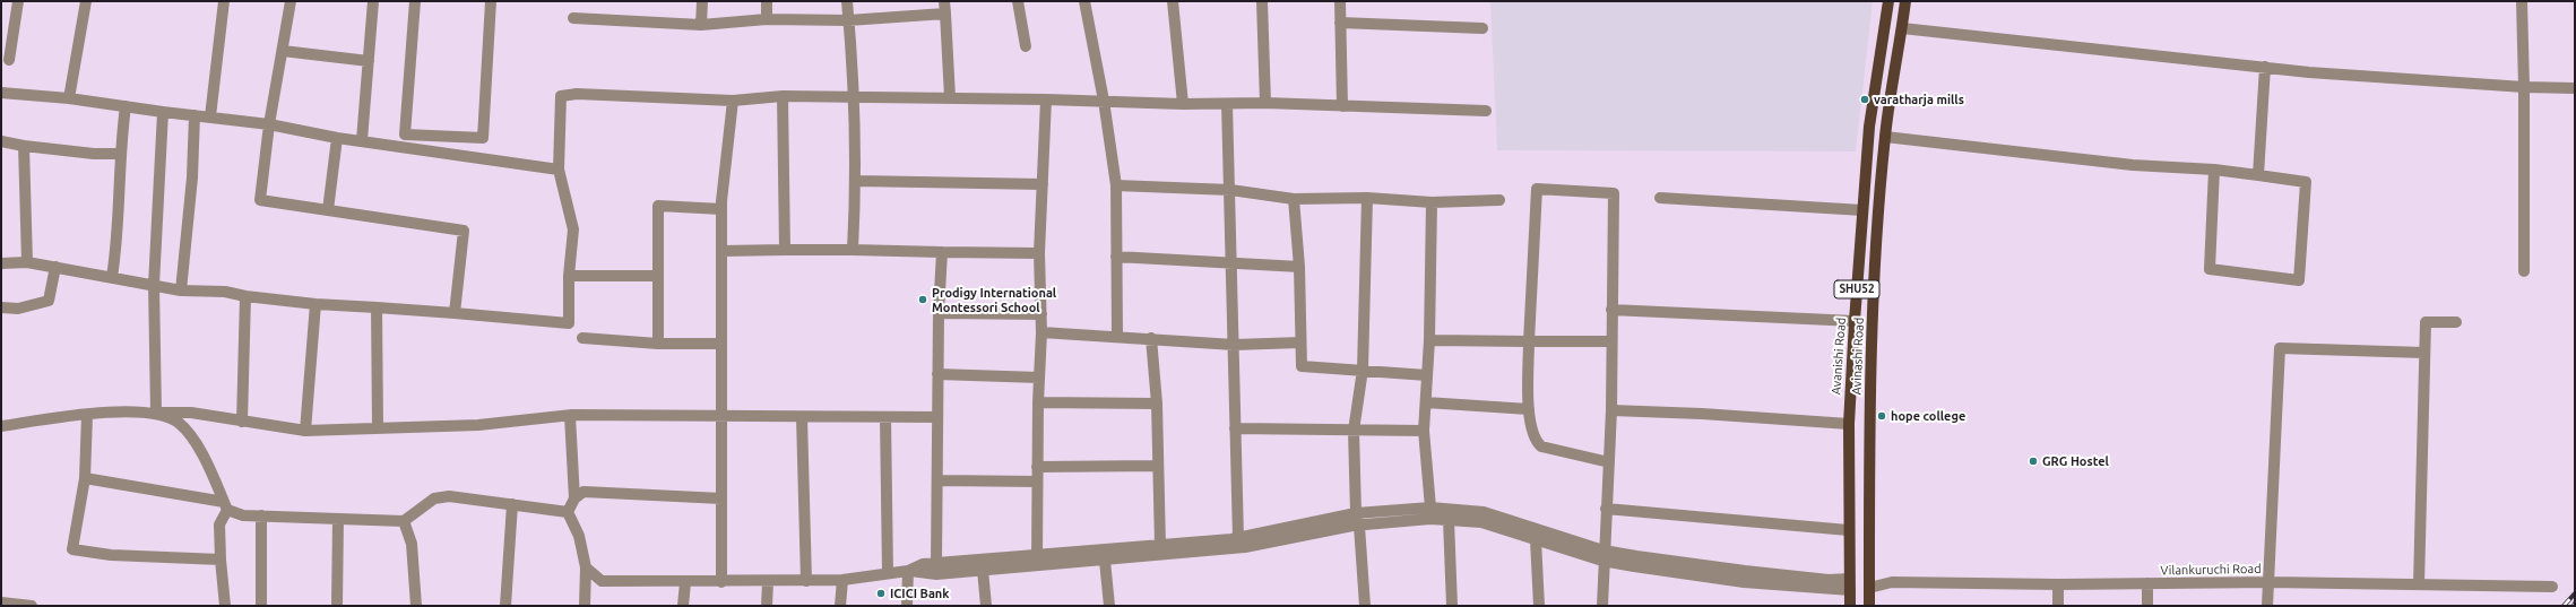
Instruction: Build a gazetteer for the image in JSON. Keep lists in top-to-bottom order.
{
  "streets": {
    "main road": ["SHU52", "Avanishi Road", "Avinashi Road"],
    "street": ["Vilankuruchi Road"]
  },
  "crossings": [
    ["Avinashi Road", "Vilankuruchi Road"]
  ],
  "places": [
    "varatharja mills",
    "Prodigy International Montessori School",
    "hope college",
    "GRG Hostel",
    "ICICI Bank"
  ]
}
